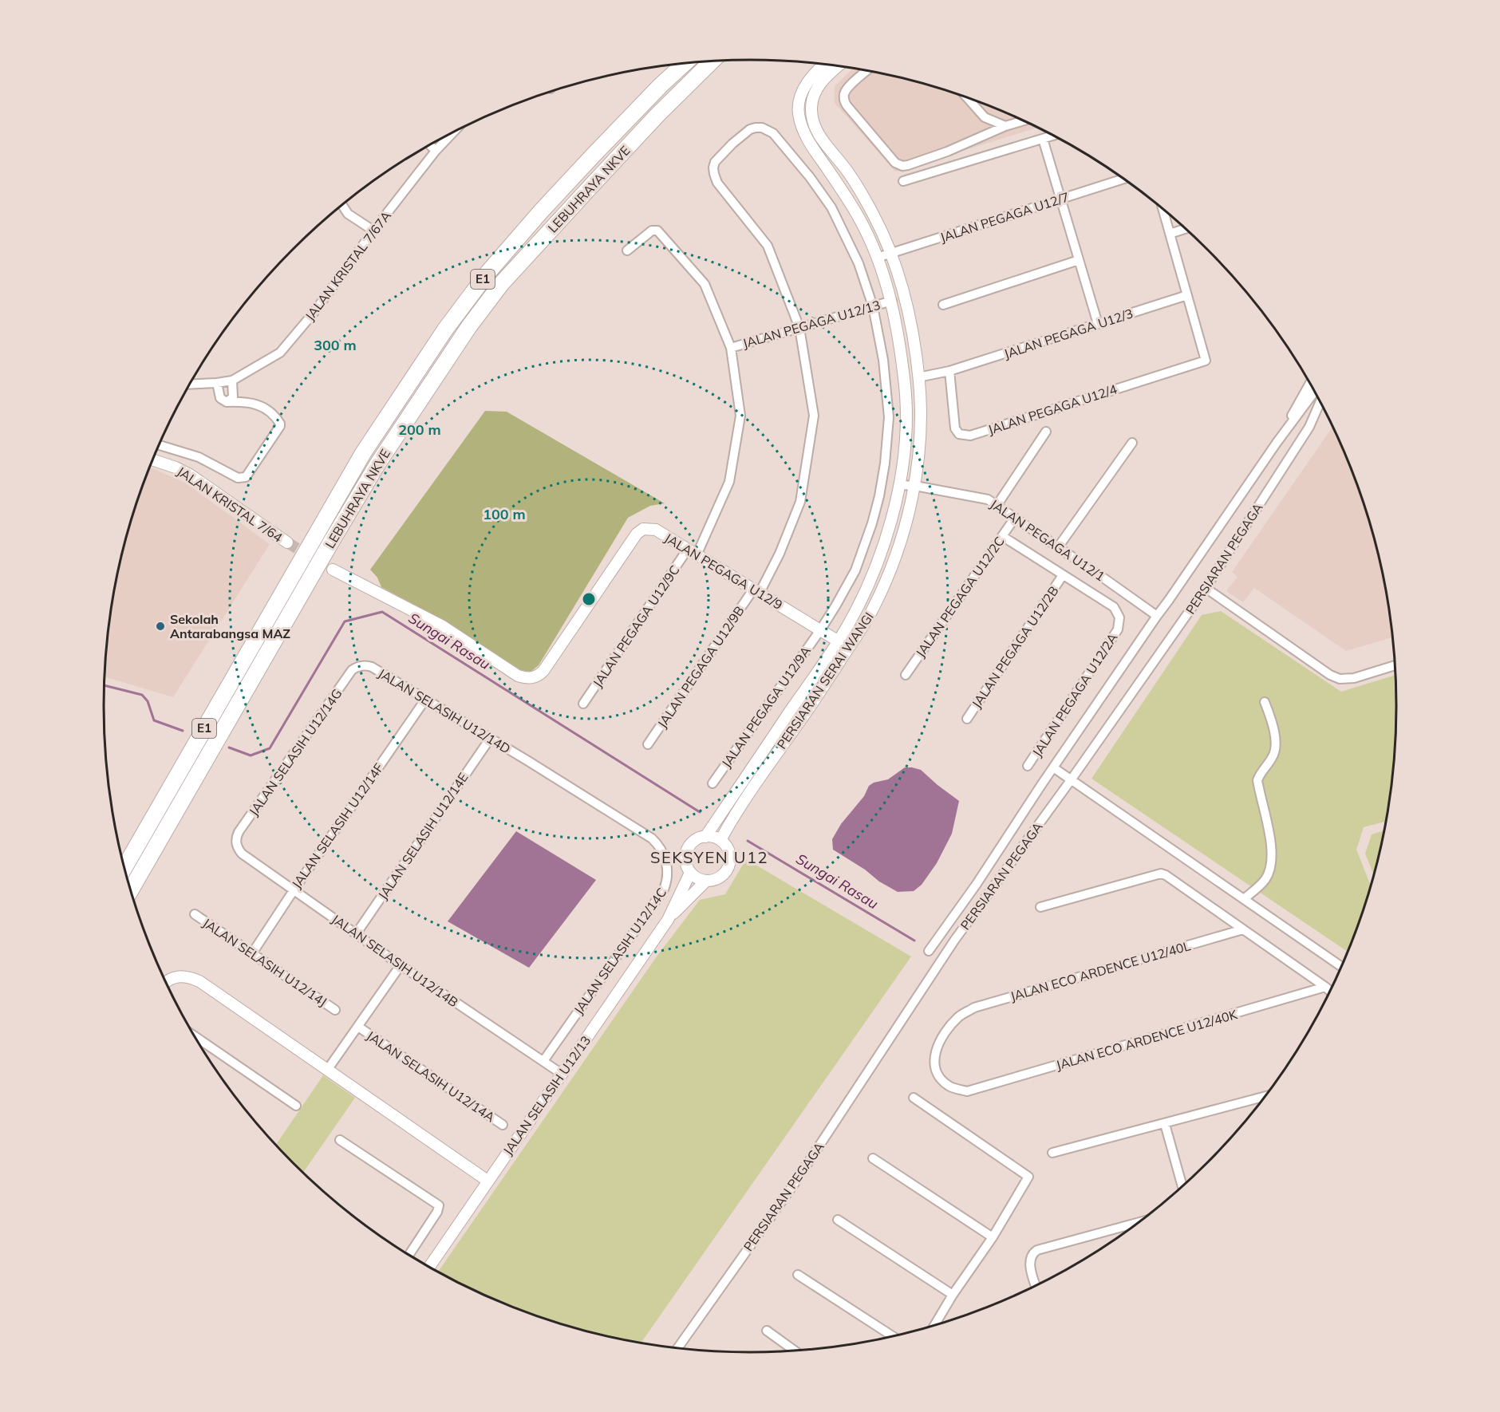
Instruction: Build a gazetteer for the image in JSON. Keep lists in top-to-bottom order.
{
  "streets": {
    "highway": ["LEBUHRAYA NKVE", "E1"],
    "street": [
      "JALAN PEGAGA U12/7",
      "JALAN KRISTAL 7/67A",
      "JALAN PEGAGA U12/13",
      "JALAN PEGAGA U12/3",
      "JALAN PEGAGA U12/4",
      "JALAN KRISTAL 7/64",
      "JALAN PEGAGA U12/1",
      "PERSIARAN PEGAGA",
      "JALAN PEGAGA U12/9",
      "JALAN PEGAGA U12/2C",
      "JALAN PEGAGA U12/9C",
      "JALAN PEGAGA U12/2B",
      "JALAN PEGAGA U12/9B",
      "PERSIARAN SERAI WANGI",
      "JALAN PEGAGA U12/2A",
      "JALAN PEGAGA U12/9A",
      "JALAN SELASIH U12/14D",
      "JALAN SELASIH U12/14G",
      "JALAN SELASIH U12/14F",
      "JALAN SELASIH U12/14E",
      "JALAN SELASIH U12/14C",
      "JALAN SELASIH U12/14B",
      "JALAN SELASIH U12/14J",
      "JALAN ECO ARDENCE U12/40L",
      "JALAN ECO ARDENCE U12/40K",
      "JALAN SELASIH U12/14A",
      "JALAN SELASIH U12/13"
    ]
  },
  "crossings": [
    ["JALAN PEGAGA U12/7", "PERSIARAN SERAI WANGI"],
    ["JALAN PEGAGA U12/13", "JALAN PEGAGA U12/9C"],
    ["JALAN PEGAGA U12/13", "JALAN PEGAGA U12/9B"],
    ["JALAN PEGAGA U12/13", "PERSIARAN SERAI WANGI"],
    ["JALAN PEGAGA U12/13", "JALAN PEGAGA U12/9A"],
    ["JALAN PEGAGA U12/3", "JALAN PEGAGA U12/4"],
    ["JALAN PEGAGA U12/3", "PERSIARAN SERAI WANGI"],
    ["JALAN PEGAGA U12/1", "PERSIARAN PEGAGA"],
    ["JALAN PEGAGA U12/1", "JALAN PEGAGA U12/2C"],
    ["JALAN PEGAGA U12/1", "PERSIARAN SERAI WANGI"],
    ["JALAN PEGAGA U12/9", "JALAN PEGAGA U12/9C"],
    ["JALAN PEGAGA U12/9", "JALAN PEGAGA U12/9B"],
    ["JALAN PEGAGA U12/9", "PERSIARAN SERAI WANGI"],
    ["JALAN PEGAGA U12/9", "JALAN PEGAGA U12/9A"],
    ["JALAN PEGAGA U12/2B", "JALAN PEGAGA U12/2A"],
    ["JALAN PEGAGA U12/9B", "JALAN PEGAGA U12/9A"],
    ["PERSIARAN SERAI WANGI", "JALAN SELASIH U12/13"],
    ["JALAN SELASIH U12/14D", "JALAN SELASIH U12/14G"],
    ["JALAN SELASIH U12/14D", "JALAN SELASIH U12/14F"],
    ["JALAN SELASIH U12/14D", "JALAN SELASIH U12/14E"],
    ["JALAN SELASIH U12/14D", "JALAN SELASIH U12/14C"],
    ["JALAN SELASIH U12/14G", "JALAN SELASIH U12/14B"],
    ["JALAN SELASIH U12/14F", "JALAN SELASIH U12/14B"],
    ["JALAN SELASIH U12/14F", "JALAN SELASIH U12/14J"],
    ["JALAN SELASIH U12/14E", "JALAN SELASIH U12/14B"],
    ["JALAN SELASIH U12/14C", "JALAN SELASIH U12/14B"],
    ["JALAN SELASIH U12/14B", "JALAN SELASIH U12/13"],
    ["JALAN ECO ARDENCE U12/40L", "JALAN ECO ARDENCE U12/40K"]
  ],
  "districts": ["SEKSYEN U12"],
  "water": ["Sungai Rasau"],
  "places": ["Sekolah Antarabangsa MAZ"],
  "rings": ["300 m", "200 m", "100 m"]
}
